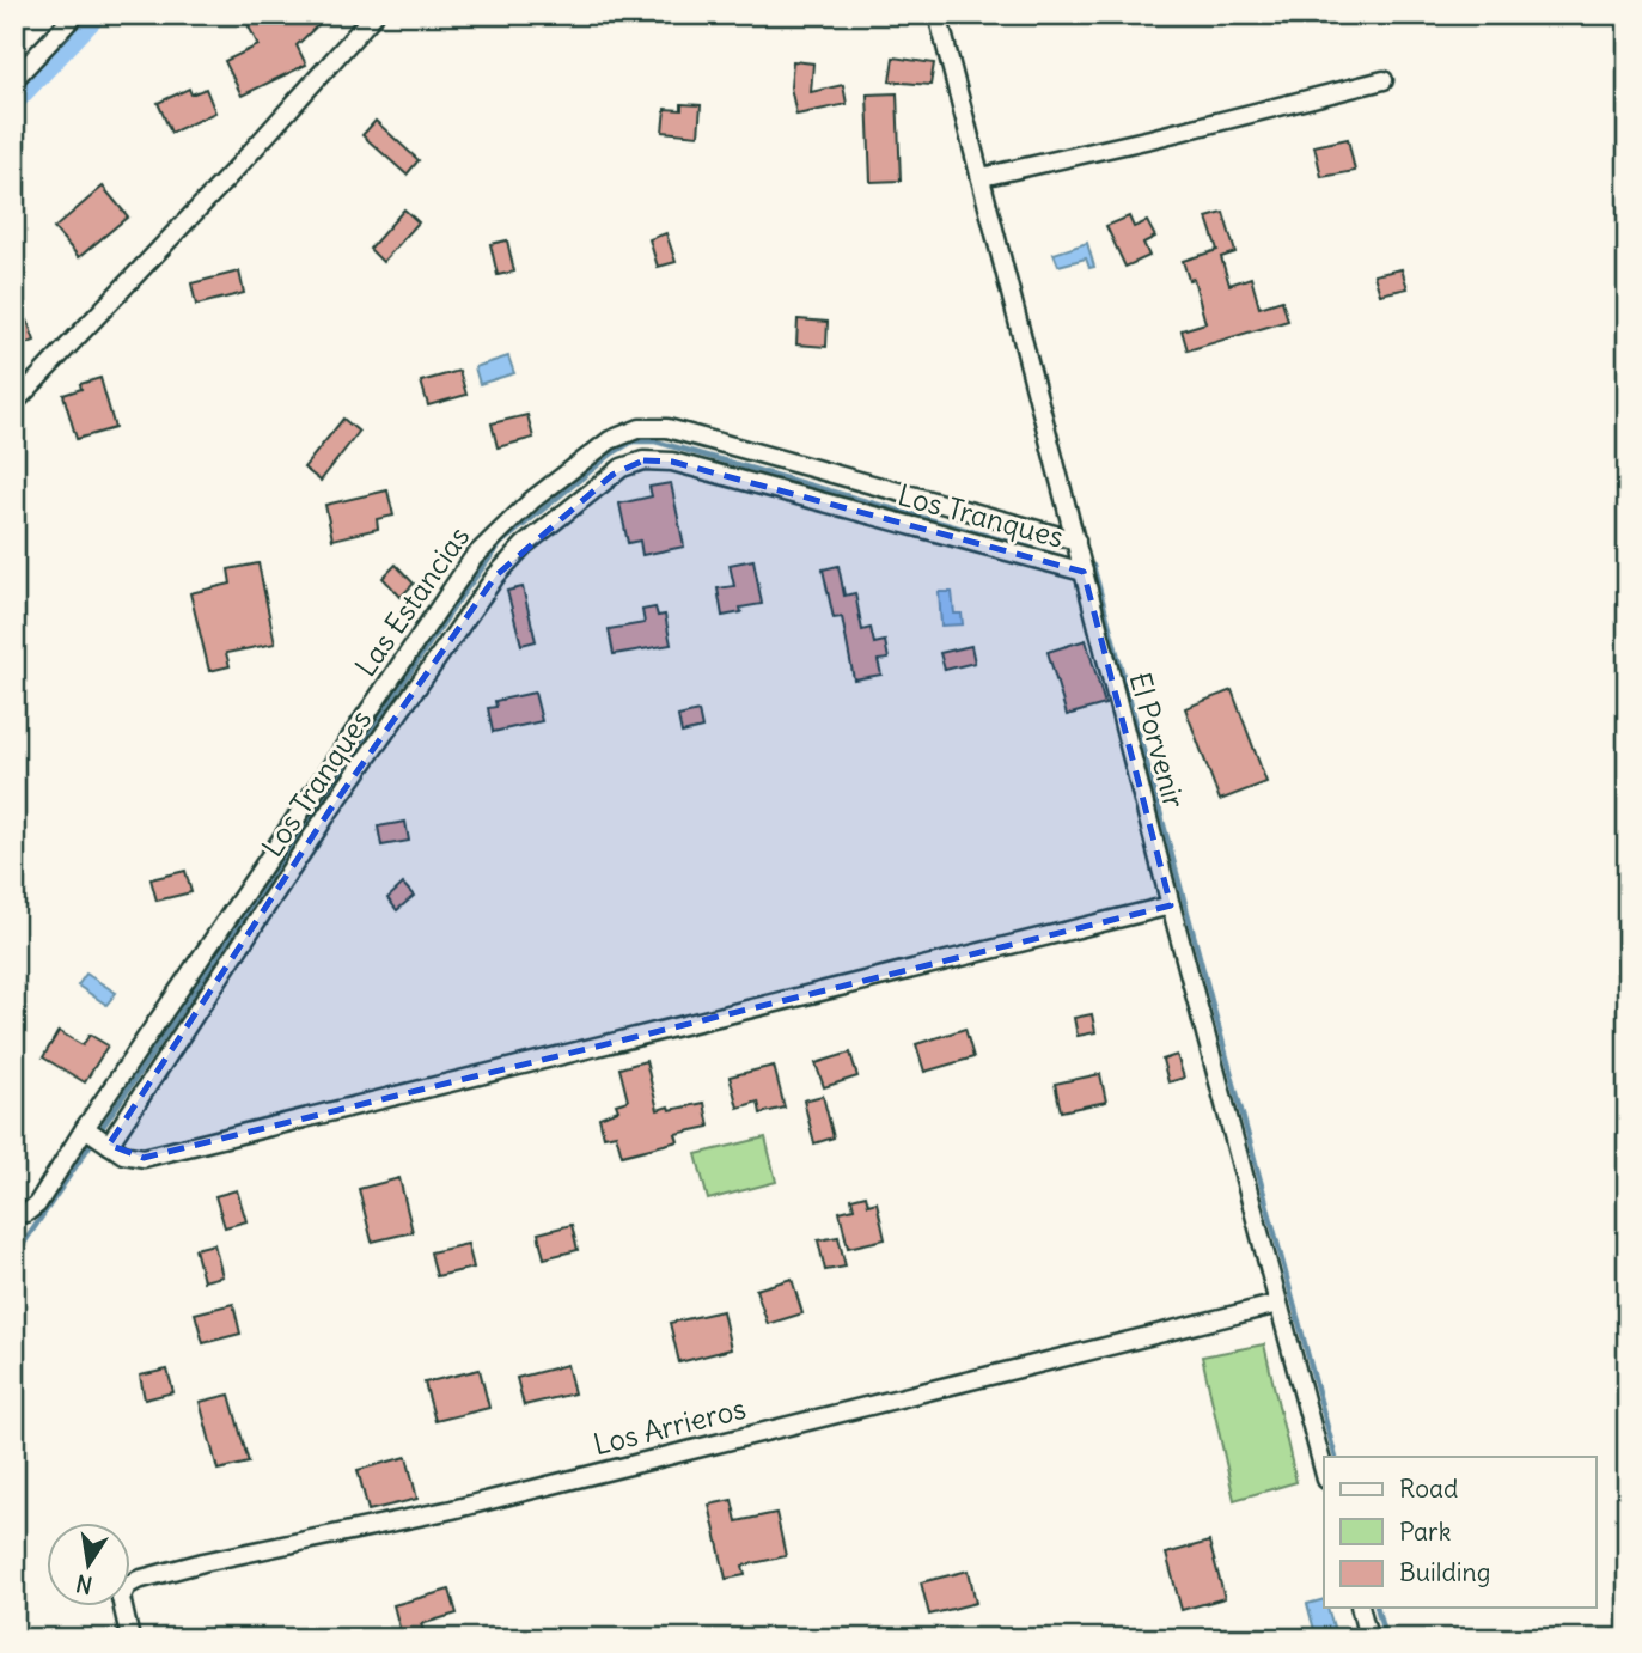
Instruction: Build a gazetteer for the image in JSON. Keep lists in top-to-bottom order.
{
  "streets": {
    "street": [
      "Los Tranques",
      "Las Estancias",
      "El Porvenir",
      "Los Arrieros"
    ]
  },
  "crossings": [
    ["Los Tranques", "El Porvenir"],
    ["Las Estancias", "El Porvenir"],
    ["El Porvenir", "Los Arrieros"]
  ],
  "legend": ["Road", "Park", "Building"],
  "north": "bottom"
}
